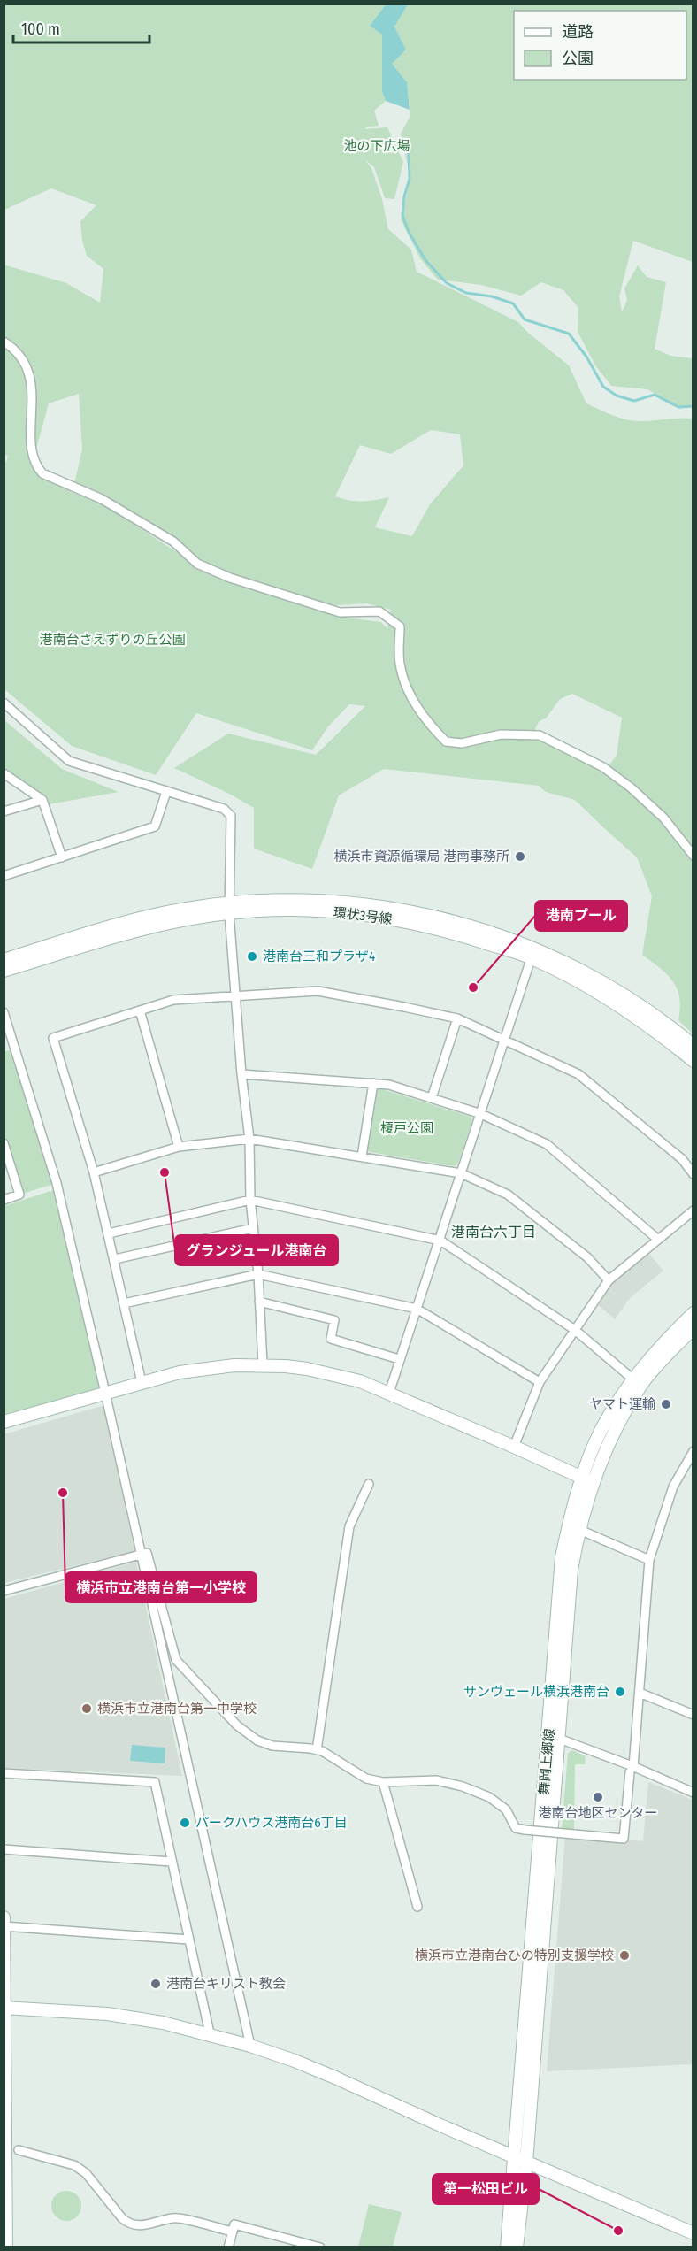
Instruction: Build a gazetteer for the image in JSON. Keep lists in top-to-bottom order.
{
  "streets": {
    "street": ["環状3号線", "舞岡上郷線"]
  },
  "districts": ["港南台六丁目"],
  "parks": ["池の下広場", "港南台さえずりの丘公園", "榎戸公園"],
  "places": [
    "横浜市資源循環局 港南事務所",
    "港南台三和プラザ4",
    "港南プール",
    "グランジュール港南台",
    "ヤマト運輸",
    "横浜市立港南台第一小学校",
    "サンヴェール横浜港南台",
    "横浜市立港南台第一中学校",
    "港南台地区センター",
    "パークハウス港南台6丁目",
    "横浜市立港南台ひの特別支援学校",
    "港南台キリスト教会",
    "第一松田ビル"
  ],
  "legend": ["道路", "公園"],
  "scale_bar": "100 m"
}
